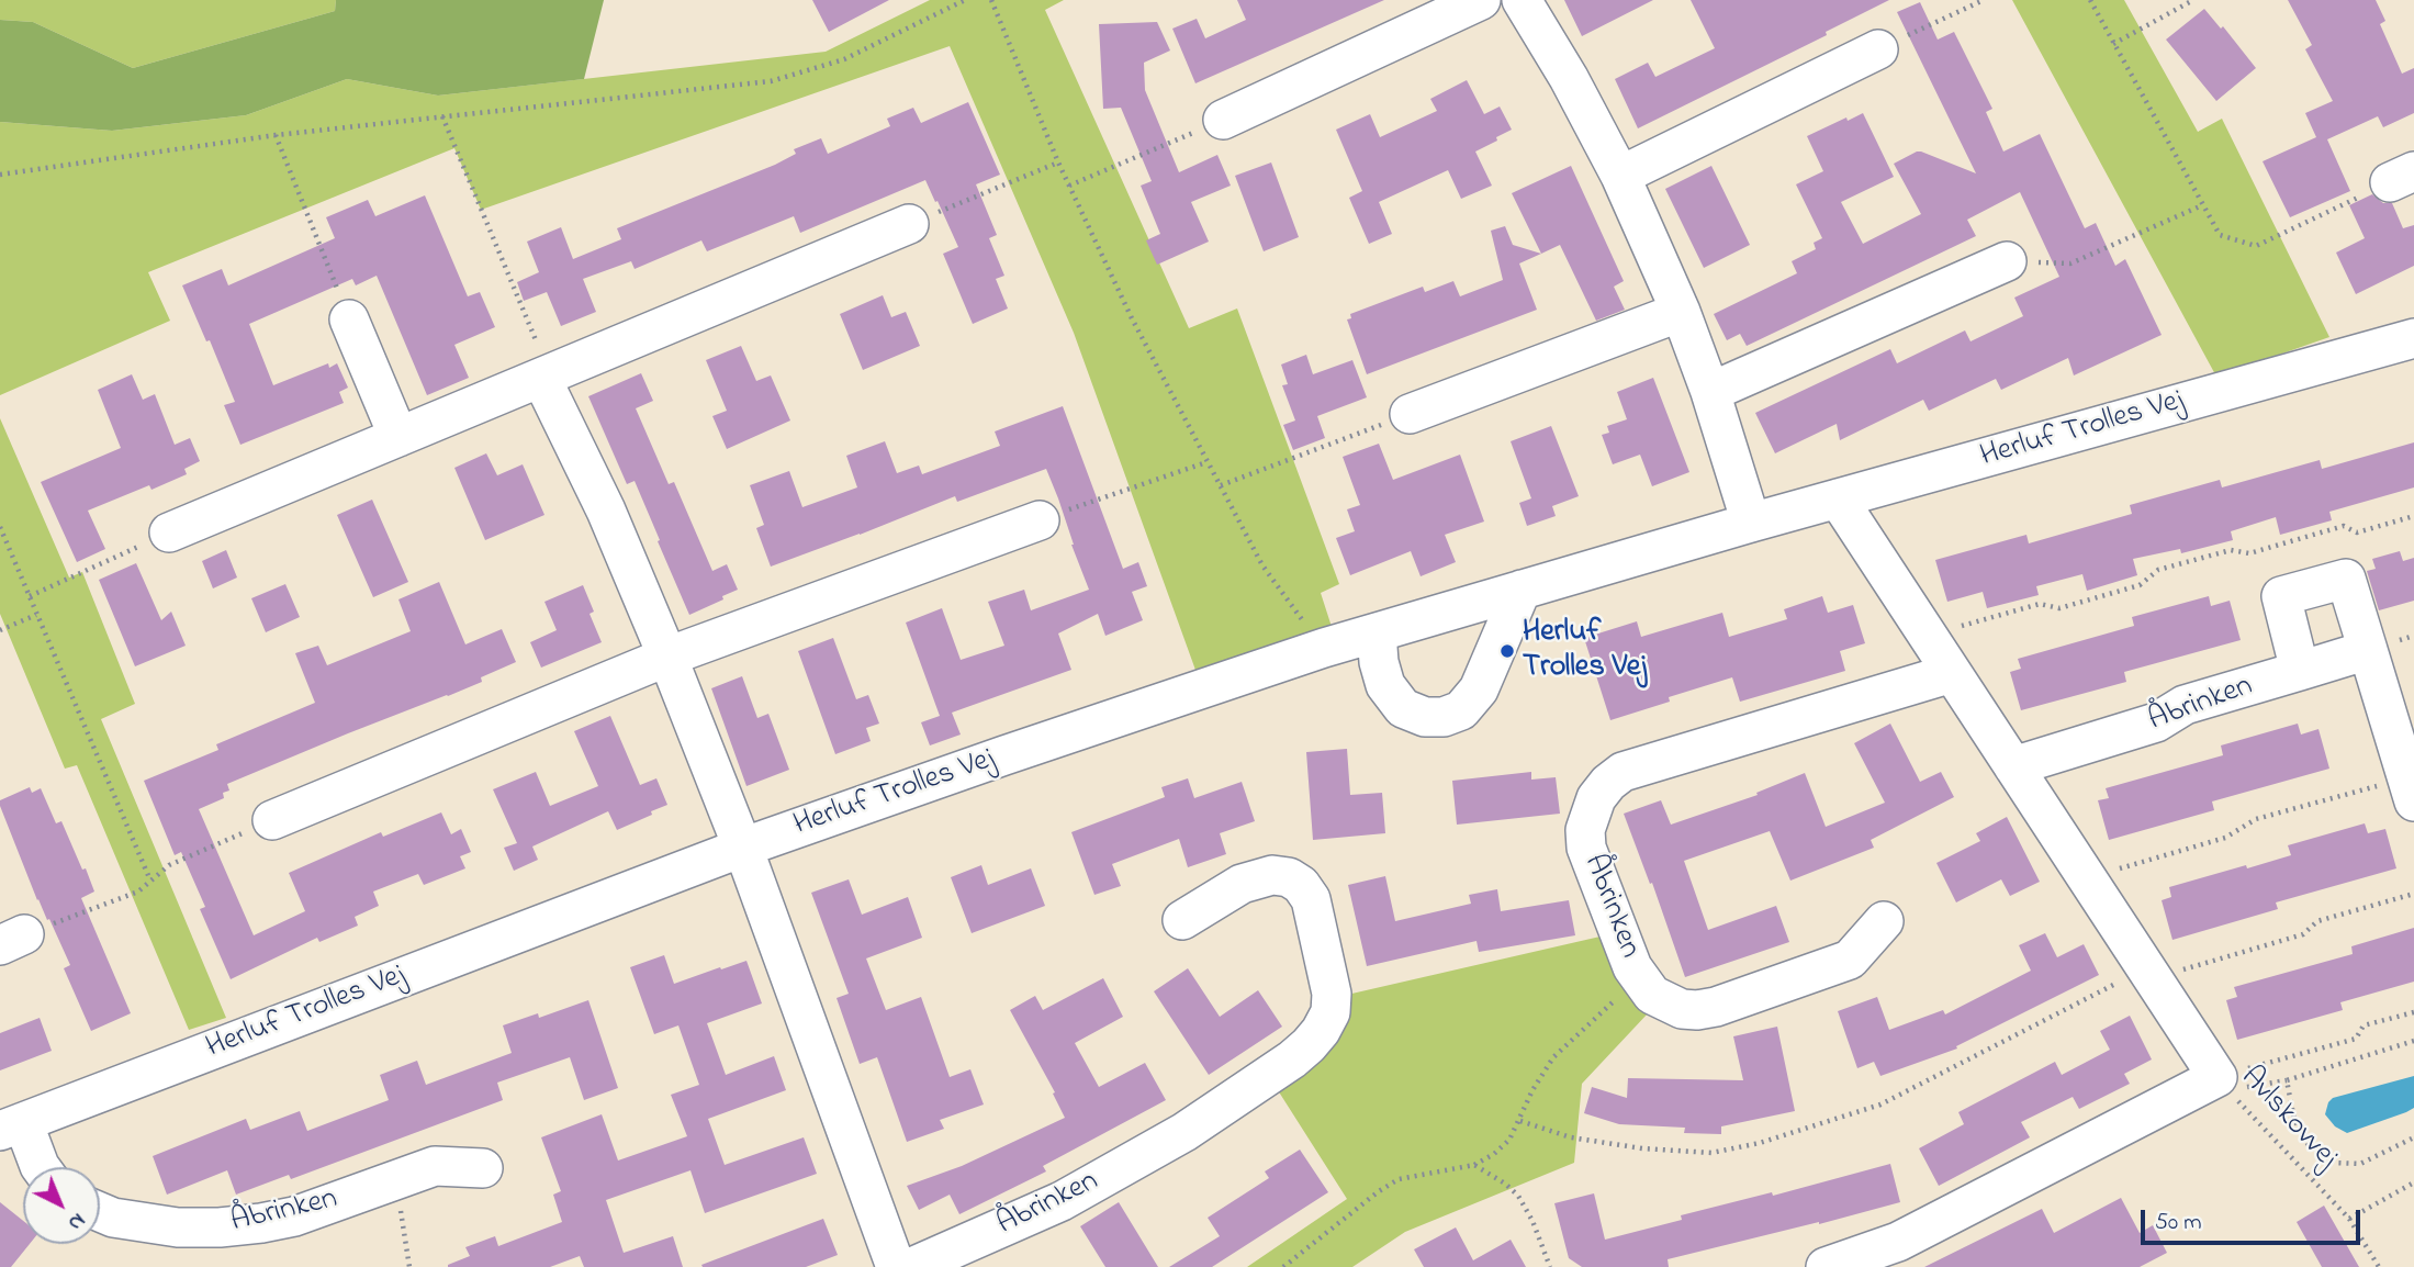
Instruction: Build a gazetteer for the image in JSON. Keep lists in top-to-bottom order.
{
  "streets": {
    "street": ["Herluf Trolles Vej", "Åbrinken"],
    "path": ["Avlskovvej"]
  },
  "places": ["Herluf Trolles Vej"],
  "scale_bar": "50 m",
  "north": "bottom right"
}
